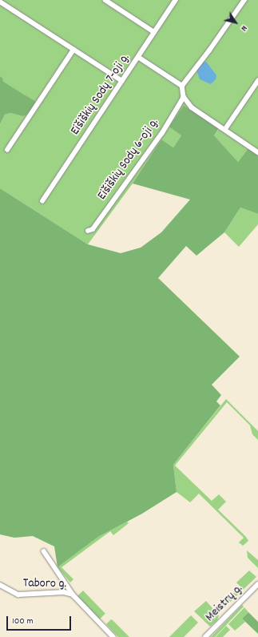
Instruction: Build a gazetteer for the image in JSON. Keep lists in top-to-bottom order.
{
  "streets": {
    "street": [
      "Eišiškių Sodų 7-oji g.",
      "Eišiškių Sodų 6-oji g.",
      "Taboro g.",
      "Meistrų g."
    ]
  },
  "scale_bar": "100 m",
  "north": "bottom right"
}
